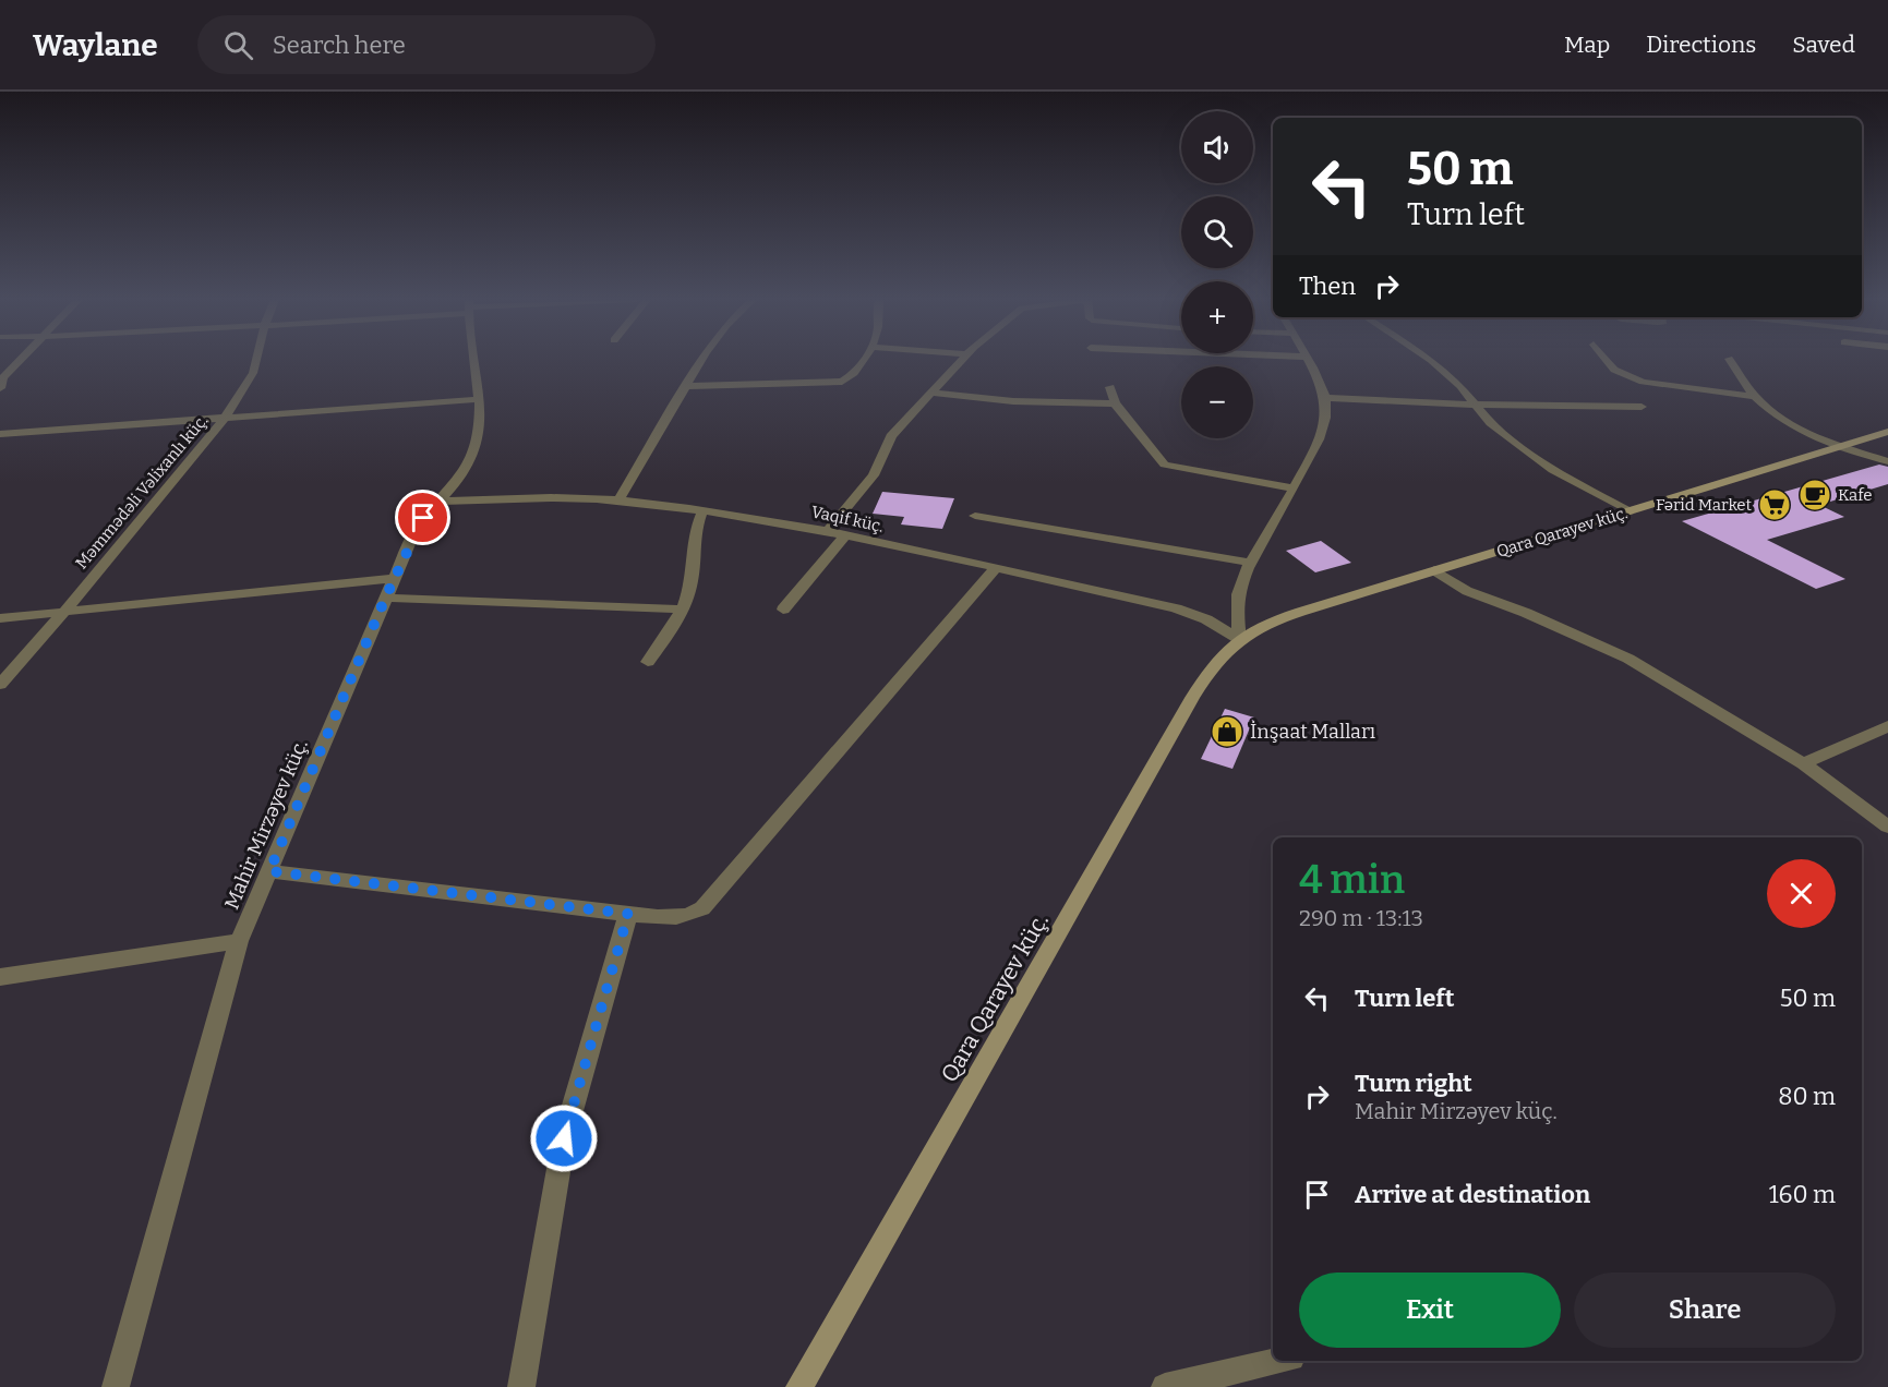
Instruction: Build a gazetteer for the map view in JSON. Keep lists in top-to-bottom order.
{
  "streets": {
    "street": [
      "Məmmədəli Vəlixanlı küç.",
      "Vaqif küç.",
      "Qara Qarayev küç.",
      "Mahir Mirzəyev küç."
    ]
  },
  "crossings": [
    ["Vaqif küç.", "Qara Qarayev küç."],
    ["Vaqif küç.", "Mahir Mirzəyev küç."]
  ],
  "places": {
    "cafe": ["Kafe"],
    "supermarket": ["Fərid Market"],
    "shop": ["İnşaat Malları"]
  },
  "page": {
    "header": "Waylane",
    "search": "Search here",
    "nav": ["Map", "Directions", "Saved"],
    "map_buttons": ["+", "−"],
    "turn": ["50 m", "Turn left"],
    "then": "Then",
    "heading": ["4 min", "290 m · 13:13"],
    "list": [
      {
        "name": "Turn left",
        "value": "50 m"
      },
      {
        "name": "Turn right",
        "note": "Mahir Mirzəyev küç.",
        "value": "80 m"
      },
      {
        "name": "Arrive at destination",
        "value": "160 m"
      }
    ],
    "buttons": ["Exit", "Share"]
  }
}
